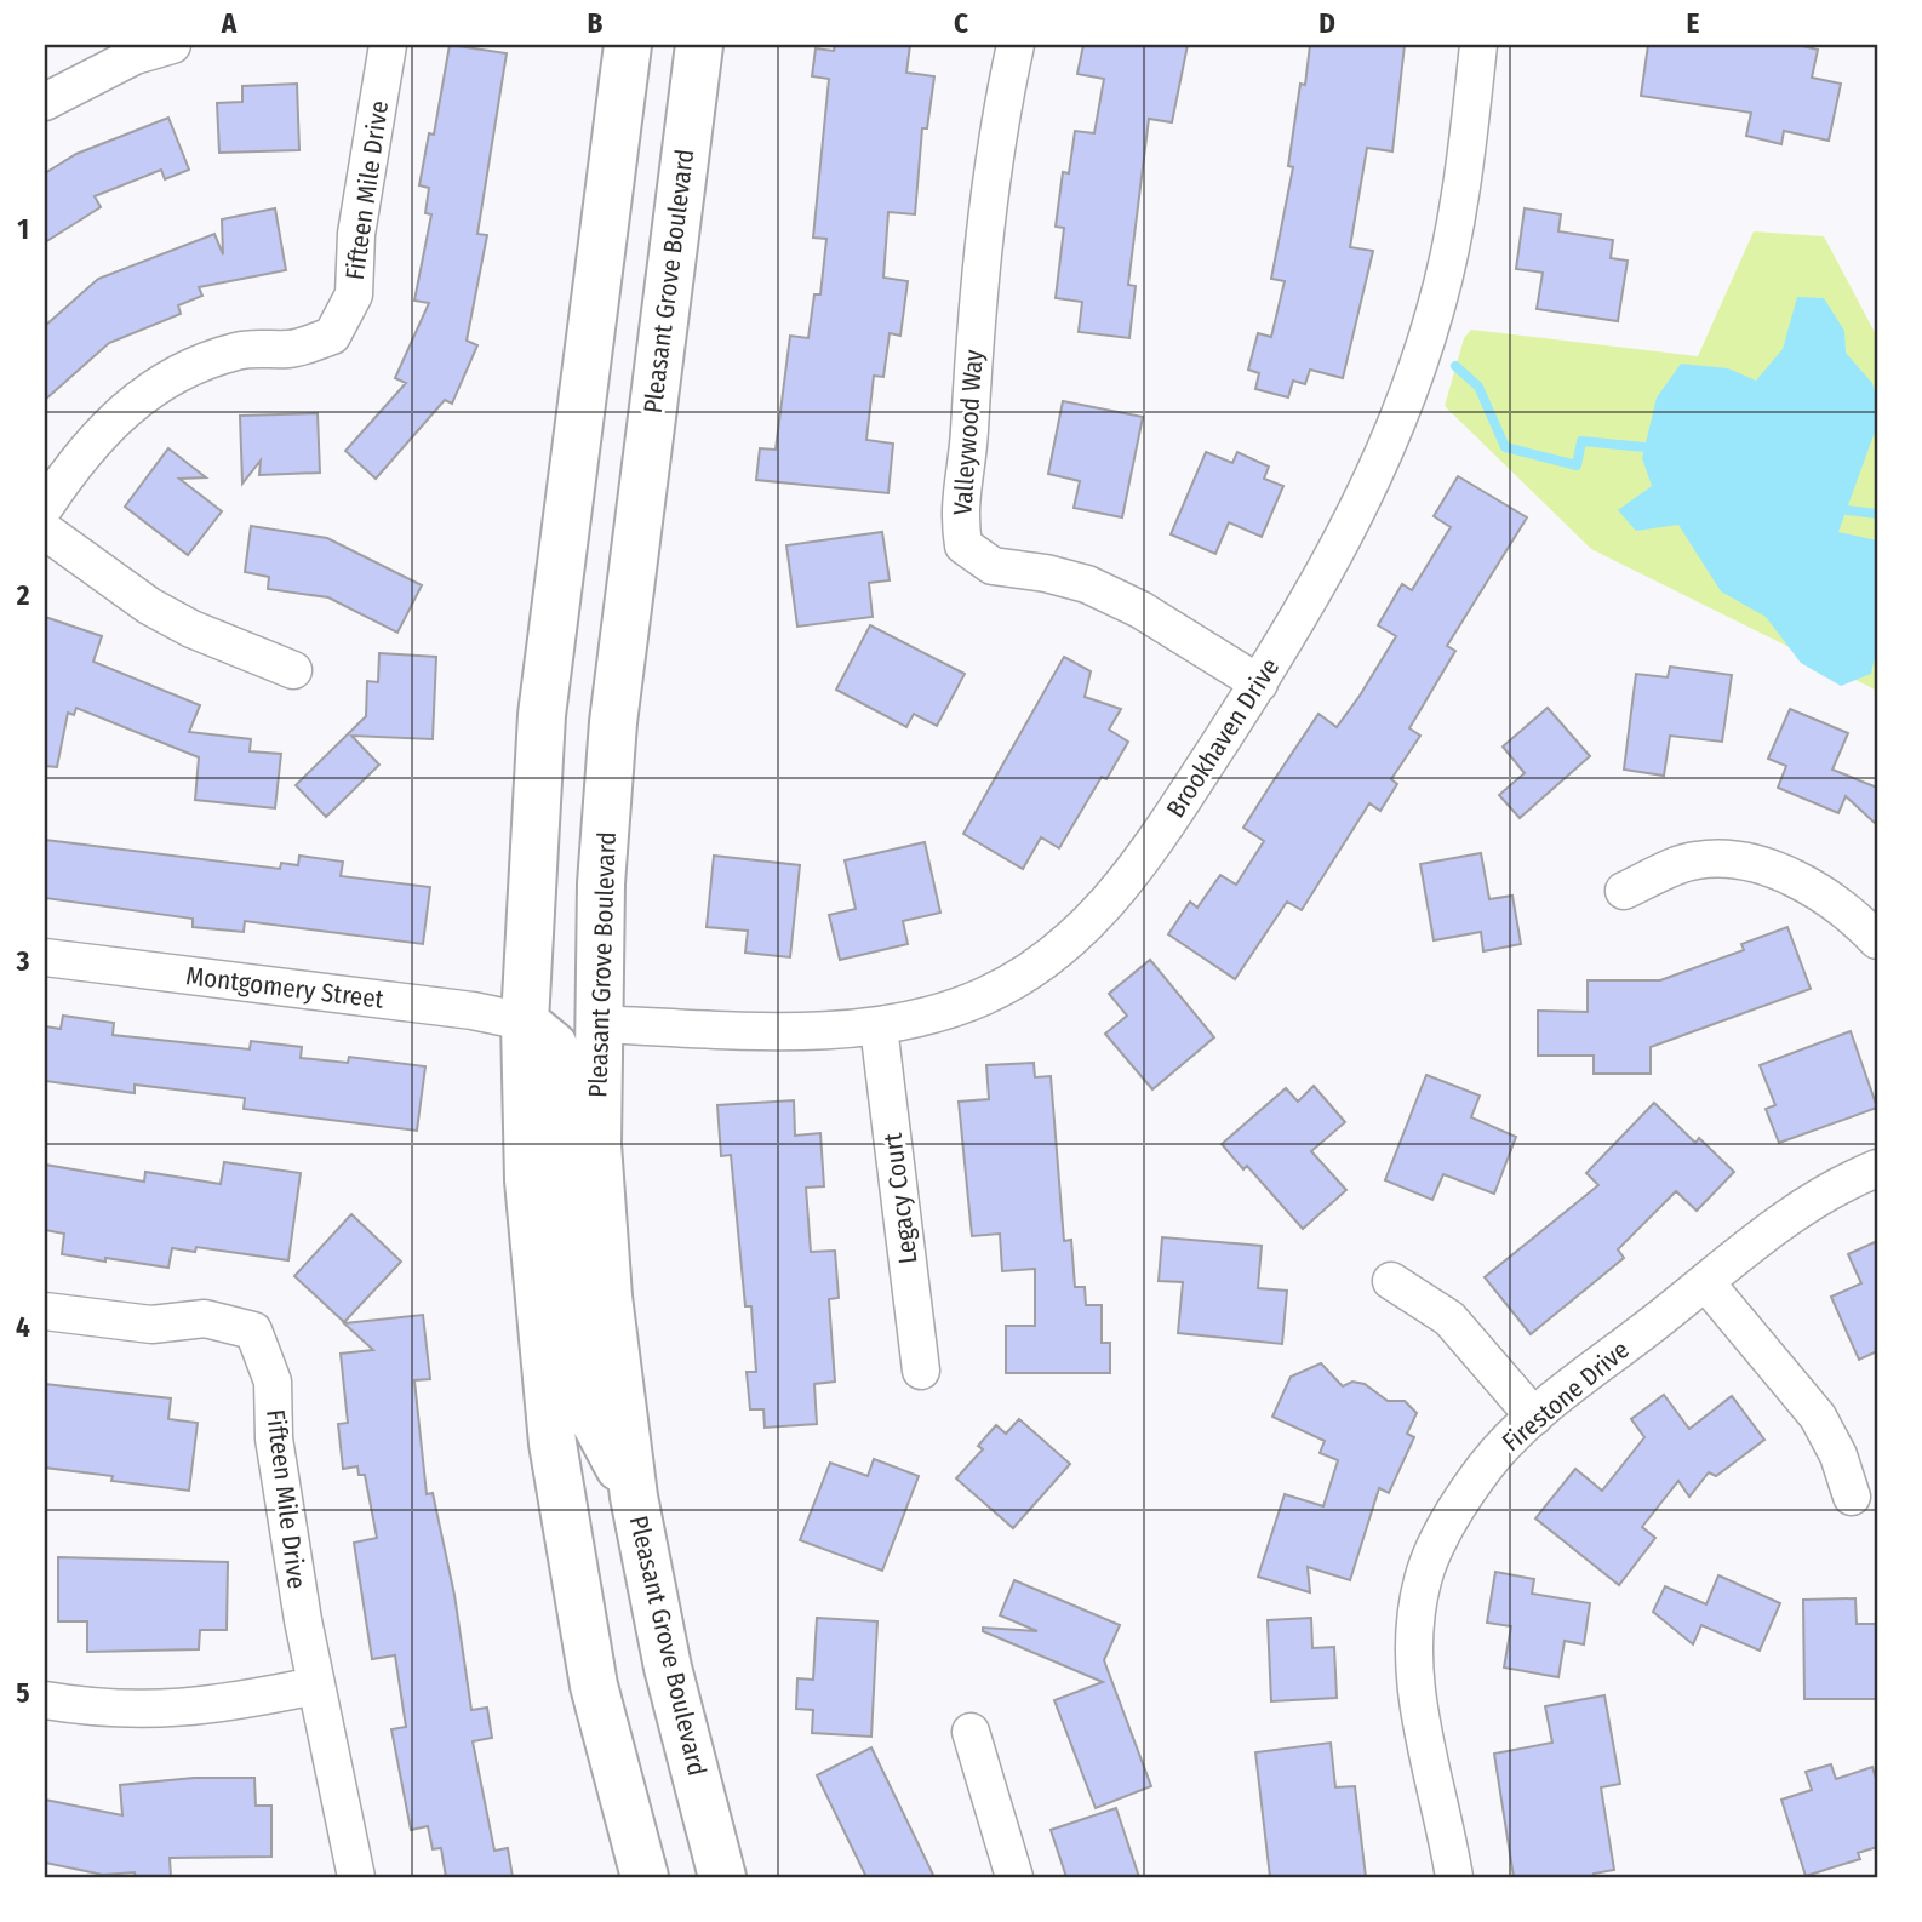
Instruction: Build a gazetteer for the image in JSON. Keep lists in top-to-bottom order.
{
  "streets": {
    "main road": ["Pleasant Grove Boulevard"],
    "street": [
      "Fifteen Mile Drive",
      "Valleywood Way",
      "Brookhaven Drive",
      "Montgomery Street",
      "Legacy Court",
      "Firestone Drive"
    ]
  },
  "crossings": [
    ["Pleasant Grove Boulevard", "Brookhaven Drive"],
    ["Valleywood Way", "Brookhaven Drive"],
    ["Brookhaven Drive", "Legacy Court"]
  ],
  "grid": {
    "columns": [
      "A",
      "B",
      "C",
      "D",
      "E"
    ],
    "rows": [
      "1",
      "2",
      "3",
      "4",
      "5"
    ]
  }
}
